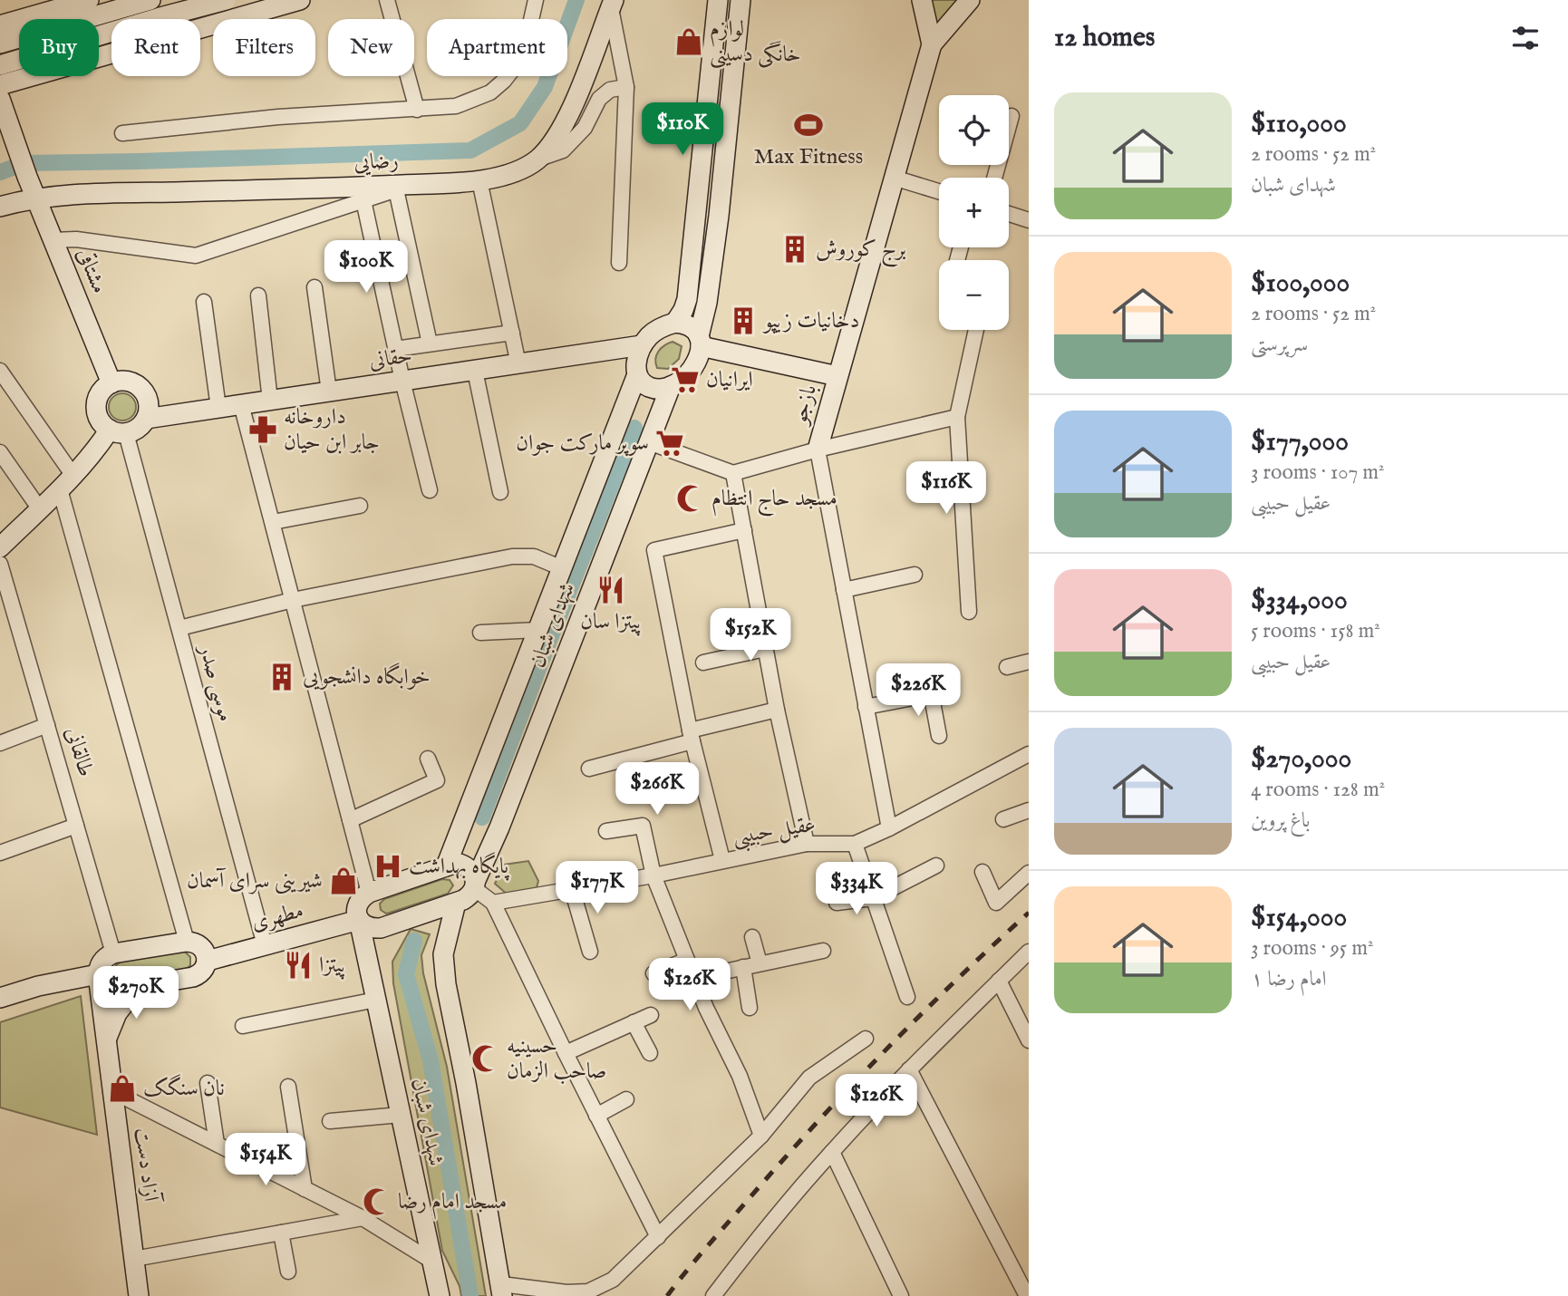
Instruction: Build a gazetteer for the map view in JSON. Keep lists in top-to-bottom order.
{
  "streets": {
    "street": [
      "رضایی",
      "مشتاقی",
      "حقانی",
      "بازجو",
      "شهدای شبان",
      "موسی صدر",
      "طالقانی",
      "عقیل حبیبی",
      "مطهری",
      "آزاد دست"
    ]
  },
  "crossings": [
    ["رضایی", "مشتاقی"],
    ["مشتاقی", "حقانی"],
    ["مشتاقی", "موسی صدر"],
    ["حقانی", "شهدای شبان"],
    ["حقانی", "موسی صدر"],
    ["بازجو", "عقیل حبیبی"],
    ["شهدای شبان", "مطهری"],
    ["موسی صدر", "مطهری"]
  ],
  "places": {
    "shop": ["لوازم خانگی دسینی", "شیرینی سرای آسمان", "نان سنگک"],
    "sports": ["Max Fitness"],
    "building": ["برج کوروش", "دخانیات زیپو", "خوابگاه دانشجویی"],
    "supermarket": ["ایرانیان", "سوپر مارکت جوان"],
    "pharmacy": ["داروخانه جابر ابن حیان"],
    "mosque": ["مسجد حاج انتظام", "حسینیه صاحب الزمان", "مسجد امام رضا"],
    "restaurant": ["پیتزا سان", "پیتزا"],
    "hospital": ["پایگاه بهداشت"]
  },
  "page": {
    "heading": "12 homes",
    "chip": [
      "Buy",
      "Rent",
      "Filters",
      "New",
      "Apartment"
    ],
    "list": [
      {
        "name": "$110,000",
        "note": "2 rooms · 52 m² · شهدای شبان"
      },
      {
        "name": "$100,000",
        "note": "2 rooms · 52 m² · سرپرستی"
      },
      {
        "name": "$177,000",
        "note": "3 rooms · 107 m² · عقیل حبیبی"
      },
      {
        "name": "$334,000",
        "note": "5 rooms · 158 m² · عقیل حبیبی"
      },
      {
        "name": "$270,000",
        "note": "4 rooms · 128 m² · باغ پروین"
      },
      {
        "name": "$154,000",
        "note": "3 rooms · 95 m² · امام رضا ۱"
      }
    ],
    "map_buttons": ["+", "−"],
    "price": [
      "$110K",
      "$100K",
      "$116K",
      "$152K",
      "$226K",
      "$266K",
      "$177K",
      "$334K",
      "$126K",
      "$270K",
      "$126K",
      "$154K"
    ]
  }
}
